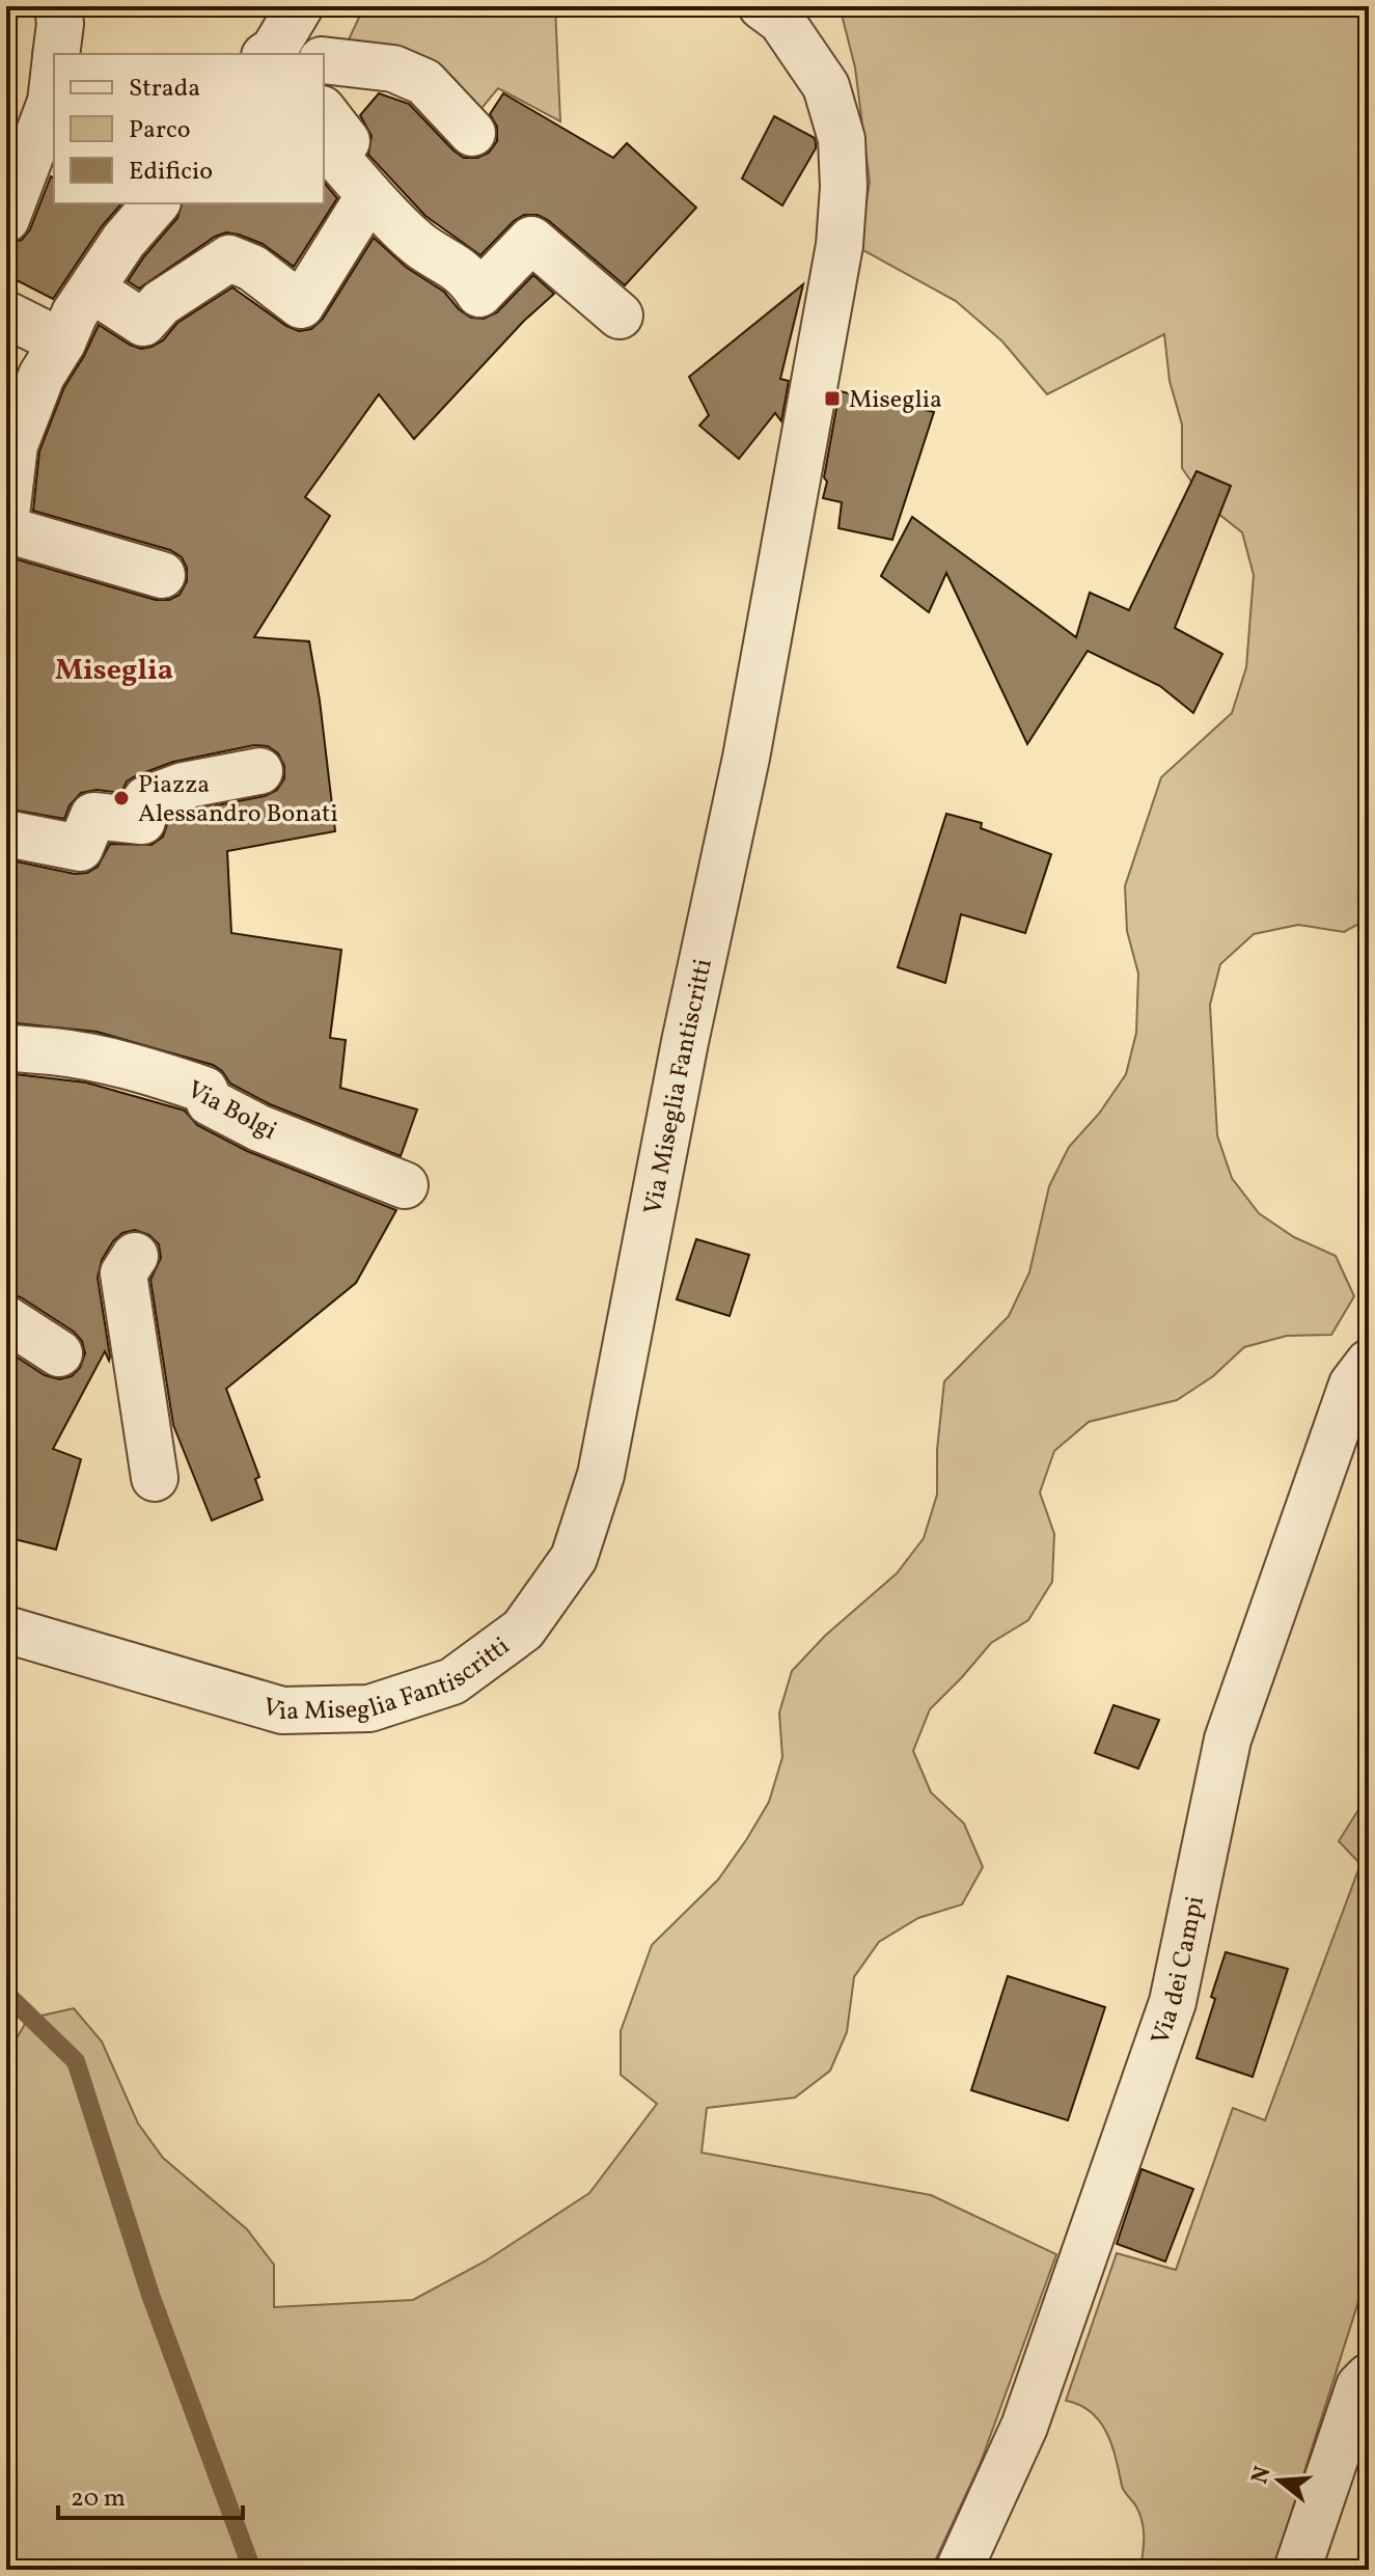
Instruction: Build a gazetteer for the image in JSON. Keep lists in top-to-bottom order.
{
  "streets": {
    "street": ["Via Miseglia Fantiscritti", "Via Bolgi", "Via dei Campi"]
  },
  "districts": ["Miseglia"],
  "places": {
    "transit": ["Miseglia"],
    "other": ["Piazza Alessandro Bonati"]
  },
  "legend": ["Strada", "Parco", "Edificio"],
  "scale_bar": "20 m",
  "north": "left"
}
